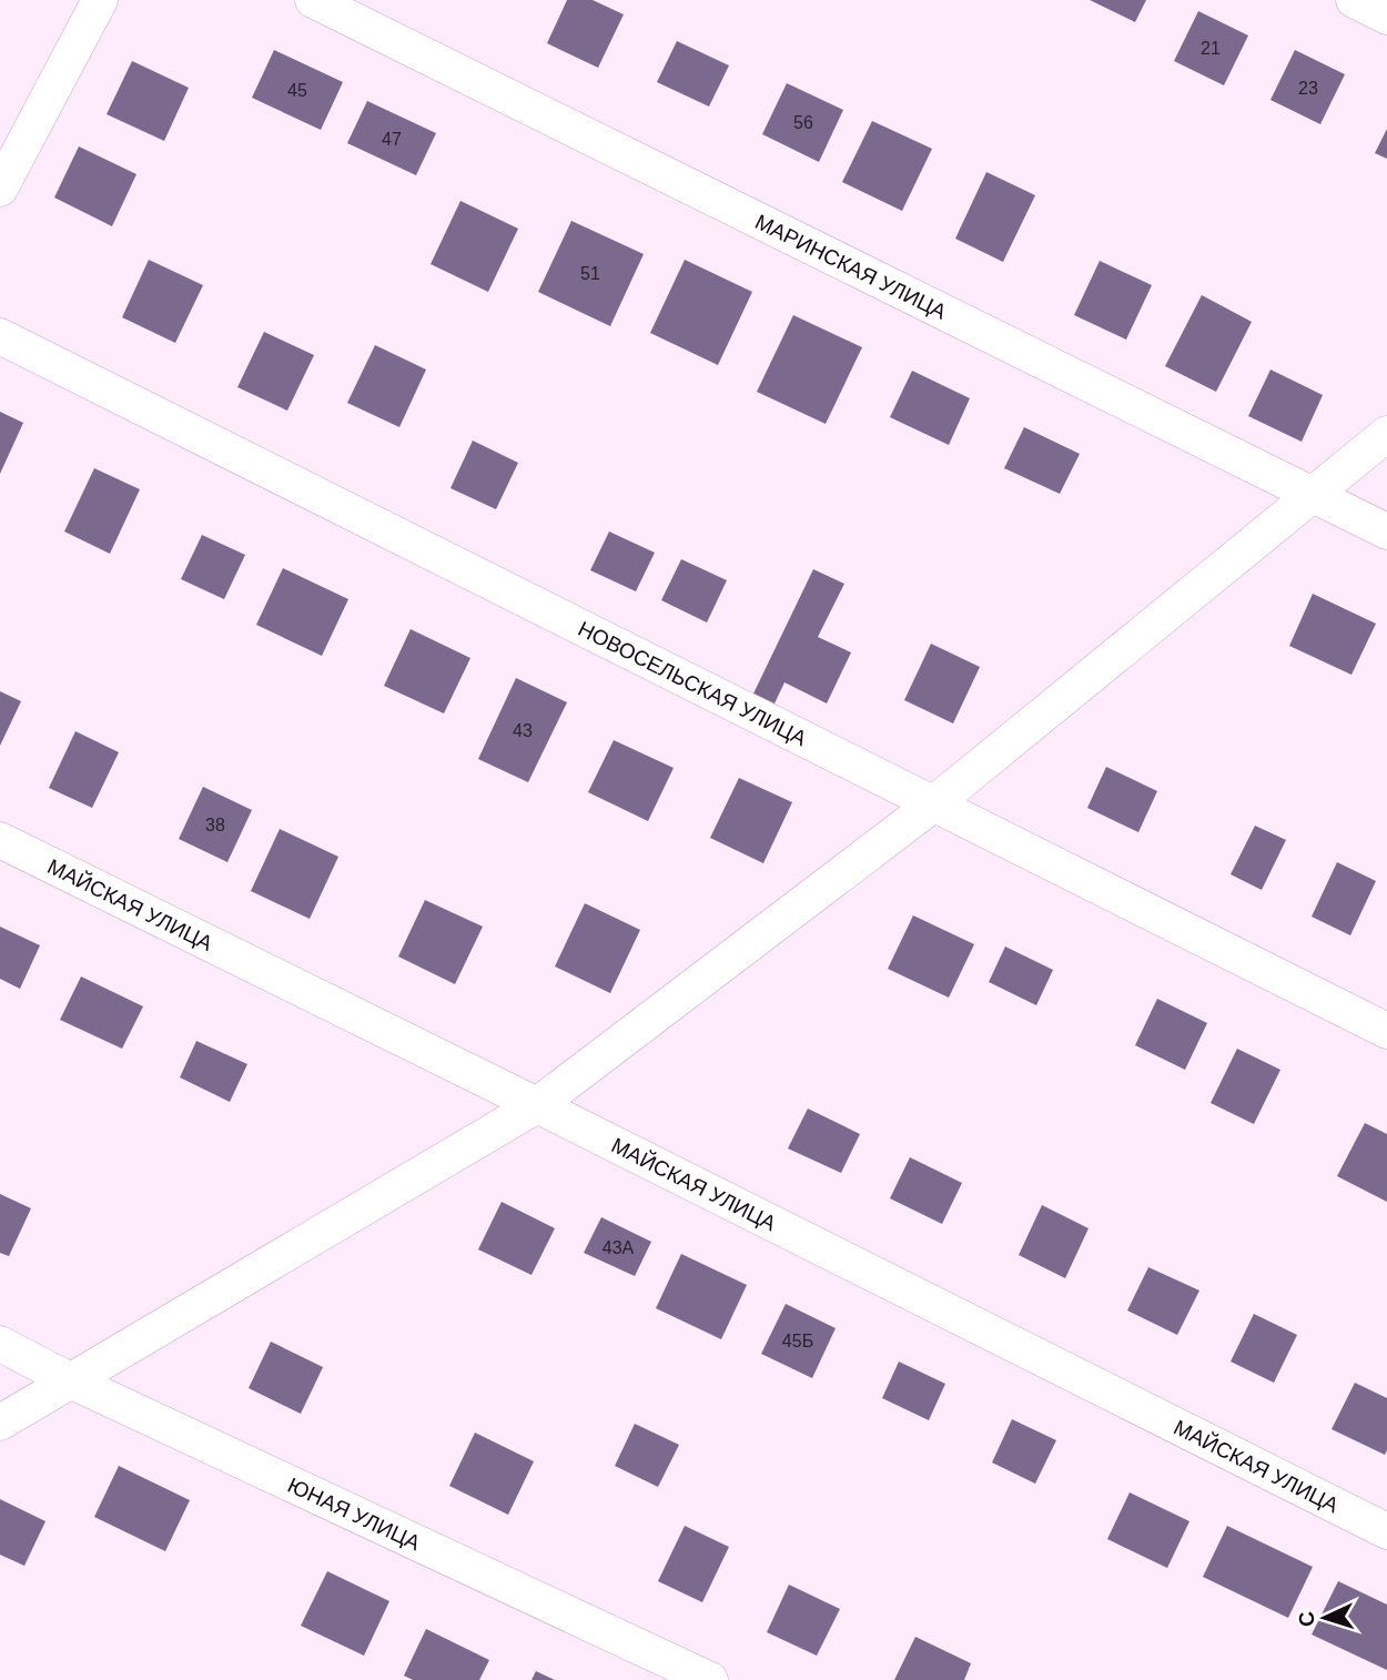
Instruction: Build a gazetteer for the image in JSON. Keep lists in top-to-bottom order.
{
  "streets": {
    "street": [
      "МАРИНСКАЯ УЛИЦА",
      "НОВОСЕЛЬСКАЯ УЛИЦА",
      "МАЙСКАЯ УЛИЦА",
      "ЮНАЯ УЛИЦА"
    ]
  },
  "house_numbers": [
    "21",
    "23",
    "45",
    "56",
    "47",
    "51",
    "43",
    "38",
    "43А",
    "45Б"
  ],
  "north": "left"
}
